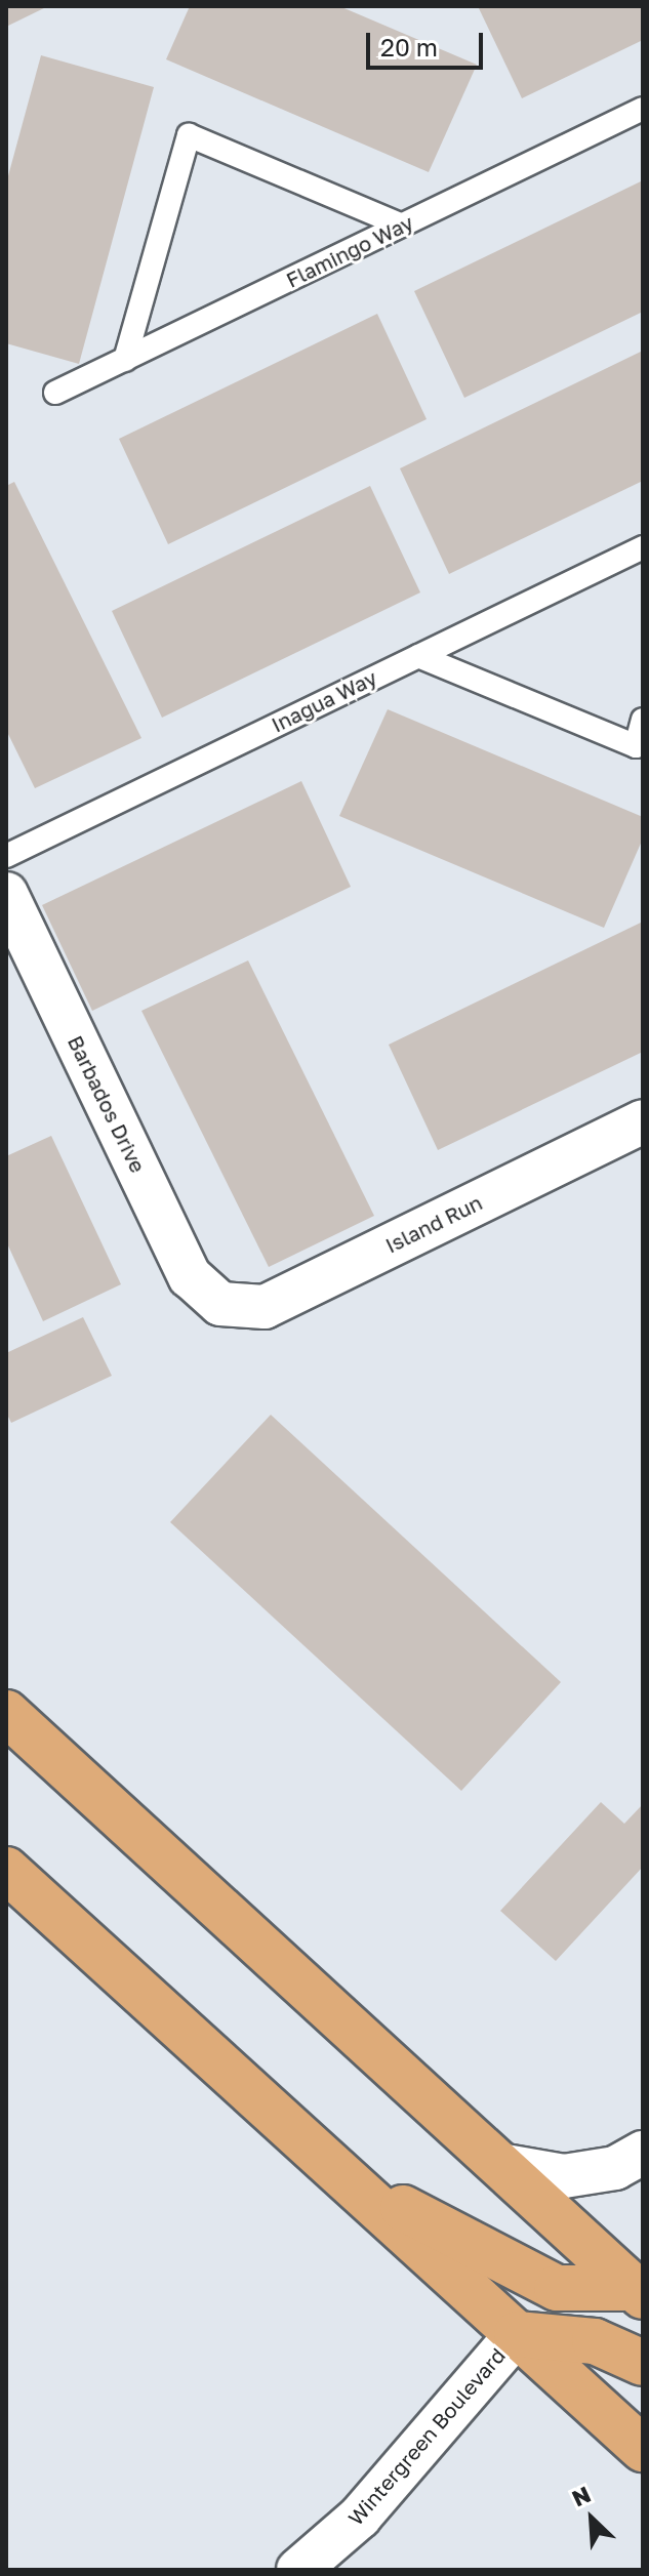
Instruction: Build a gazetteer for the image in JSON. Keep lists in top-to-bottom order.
{
  "streets": {
    "street": ["Barbados Drive", "Island Run", "Wintergreen Boulevard"],
    "lane": ["Flamingo Way", "Inagua Way"]
  },
  "crossings": [
    ["Barbados Drive", "Island Run"]
  ],
  "scale_bar": "20 m",
  "north": "top left"
}
